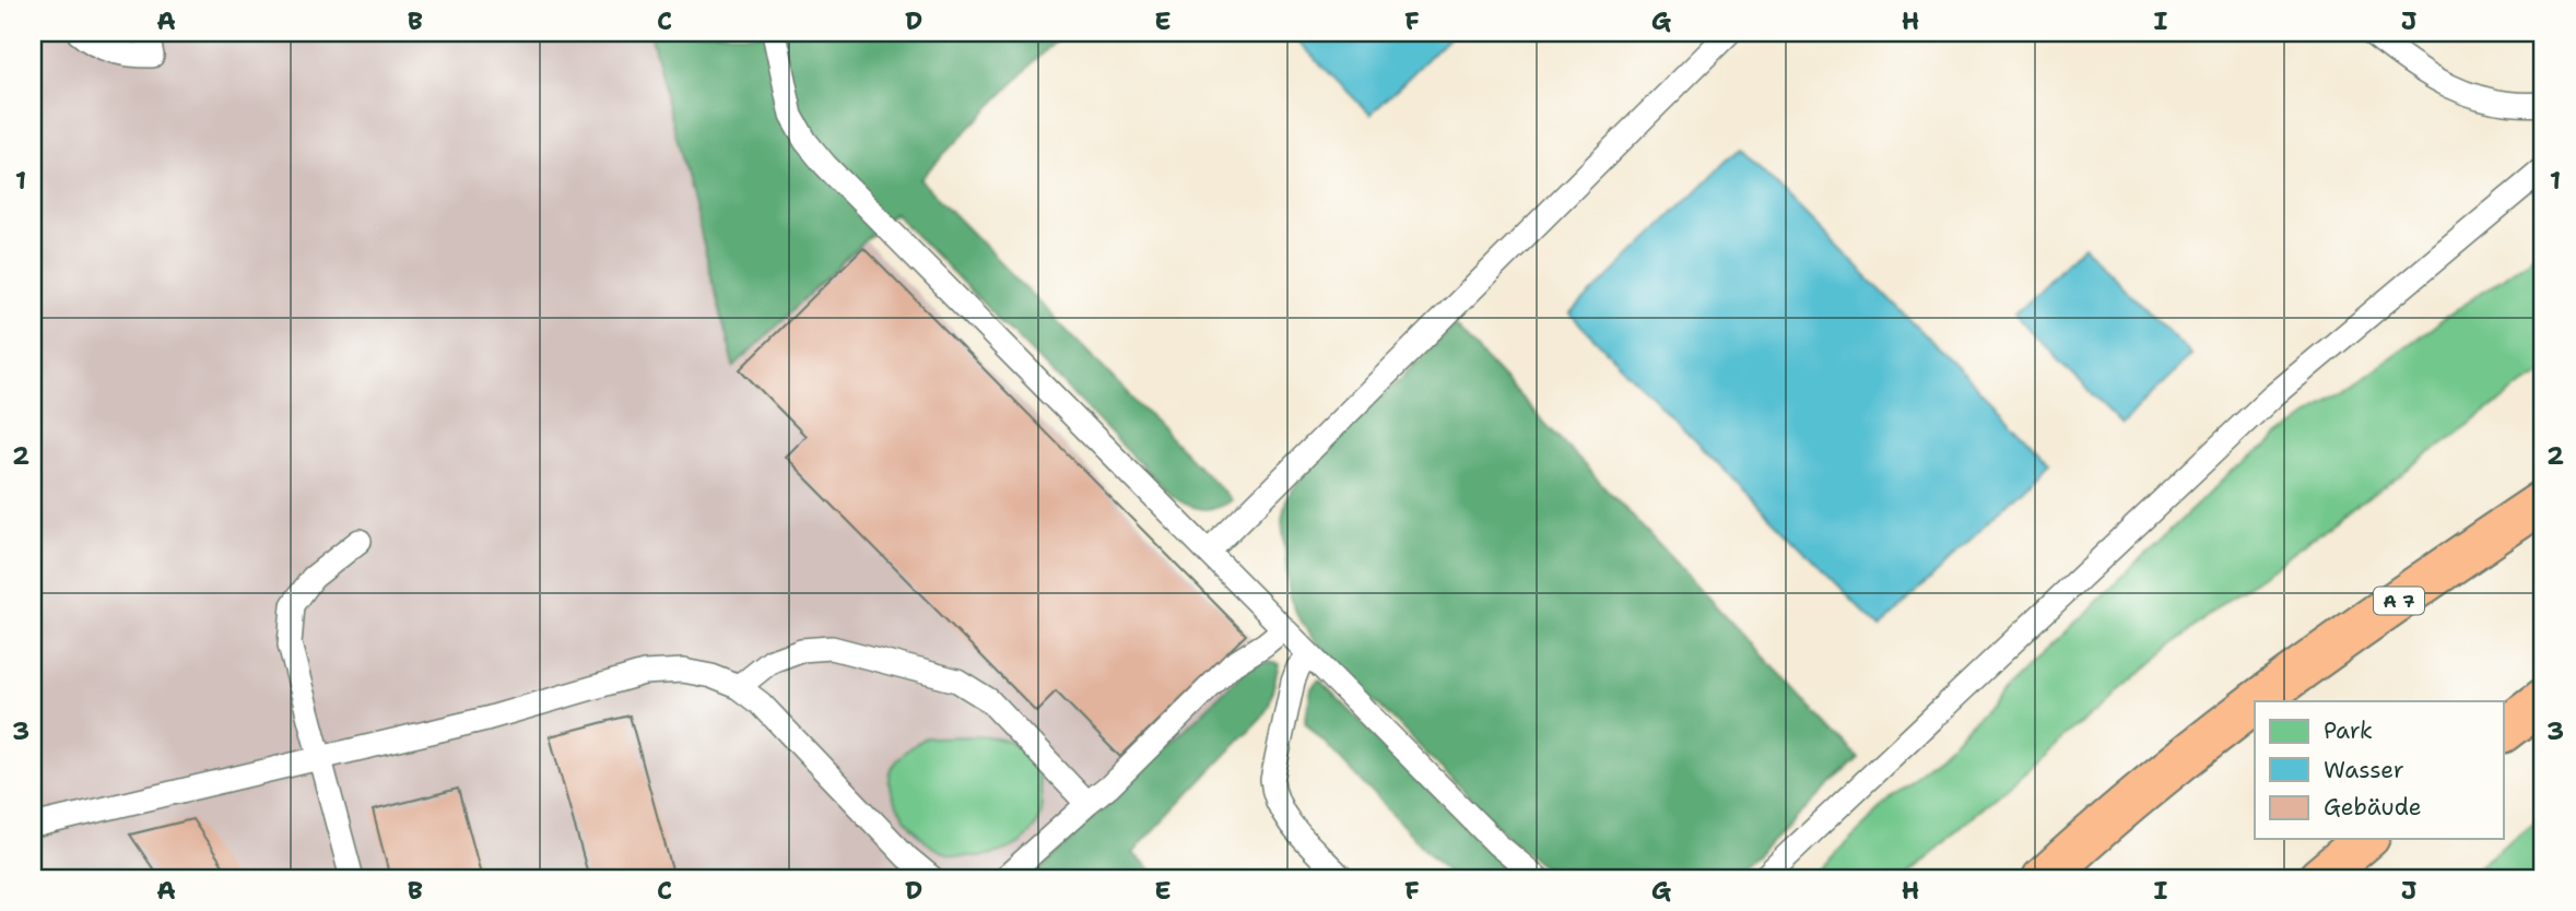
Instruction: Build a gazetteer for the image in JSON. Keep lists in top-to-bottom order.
{
  "streets": {
    "highway": ["A 7"]
  },
  "legend": ["Park", "Wasser", "Gebäude"],
  "grid": {
    "columns": [
      "A",
      "B",
      "C",
      "D",
      "E",
      "F",
      "G",
      "H",
      "I",
      "J"
    ],
    "rows": ["1", "2", "3"]
  }
}
